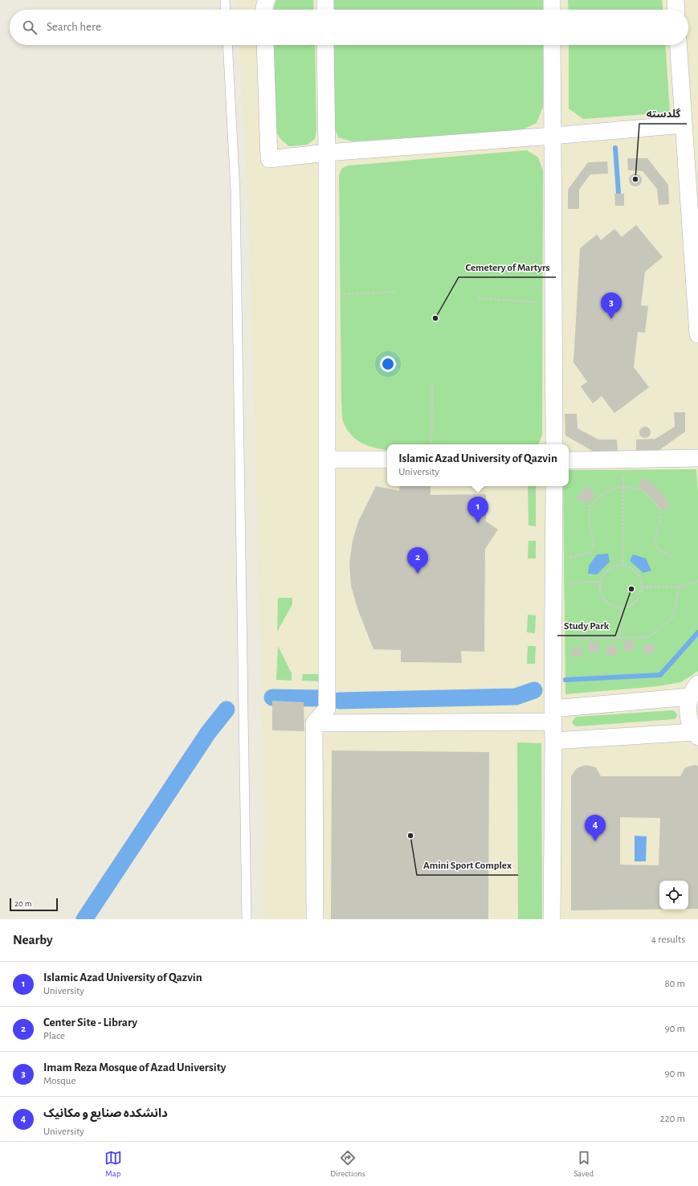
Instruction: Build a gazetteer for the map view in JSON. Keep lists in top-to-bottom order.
{
  "places": [
    "گلدسته",
    "Cemetery of Martyrs",
    "Study Park",
    "Amini Sport Complex"
  ],
  "scale_bar": "20 m",
  "page": {
    "search": "Search here",
    "pins": [
      "3",
      "1",
      "2",
      "4"
    ],
    "popup": ["Islamic Azad University of Qazvin", "University"],
    "scale": "20 m",
    "heading": ["Nearby", "4 results"],
    "list": [
      {
        "mark": "1",
        "name": "Islamic Azad University of Qazvin",
        "note": "University",
        "value": "80 m"
      },
      {
        "mark": "2",
        "name": "Center Site - Library",
        "note": "Place",
        "value": "90 m"
      },
      {
        "mark": "3",
        "name": "Imam Reza Mosque of Azad University",
        "note": "Mosque",
        "value": "90 m"
      },
      {
        "mark": "4",
        "name": "دانشکده صنایع و مکانیک",
        "note": "University",
        "value": "220 m"
      }
    ],
    "nav": ["Map", "Directions", "Saved"]
  }
}
